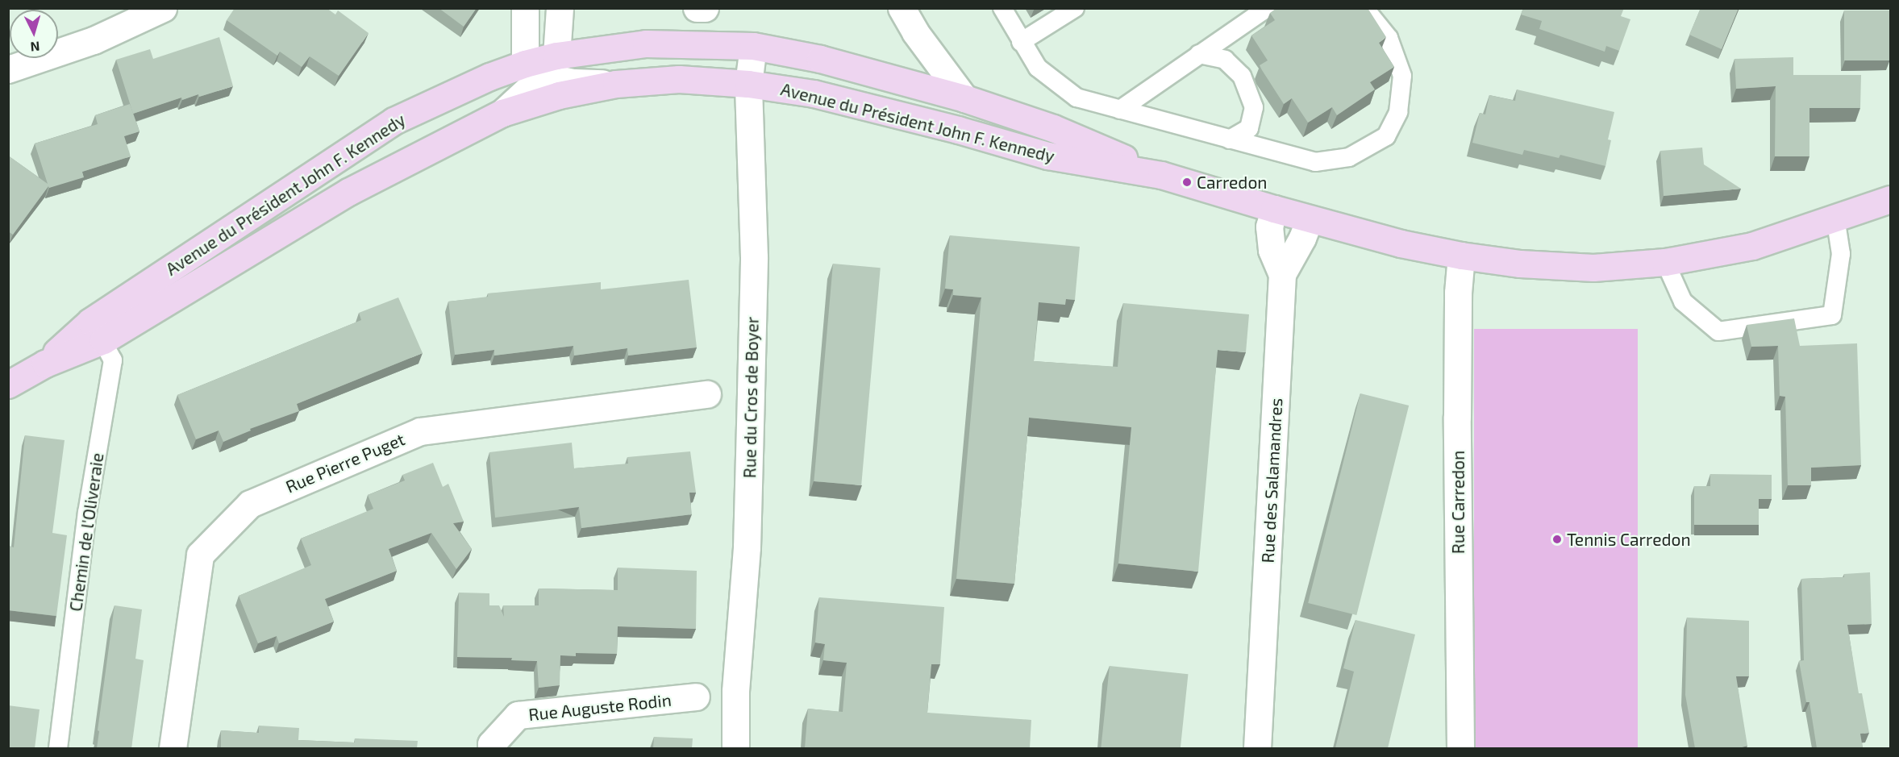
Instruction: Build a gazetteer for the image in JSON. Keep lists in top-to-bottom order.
{
  "streets": {
    "main road": ["Avenue du Président John F. Kennedy"],
    "street": [
      "Rue du Cros de Boyer",
      "Rue Pierre Puget",
      "Rue des Salamandres",
      "Rue Carredon",
      "Rue Auguste Rodin"
    ],
    "lane": ["Chemin de l'Oliveraie"]
  },
  "crossings": [
    ["Avenue du Président John F. Kennedy", "Rue du Cros de Boyer"],
    ["Avenue du Président John F. Kennedy", "Rue des Salamandres"],
    ["Avenue du Président John F. Kennedy", "Rue Carredon"],
    ["Avenue du Président John F. Kennedy", "Chemin de l'Oliveraie"]
  ],
  "places": ["Carredon", "Tennis Carredon"],
  "north": "bottom"
}
